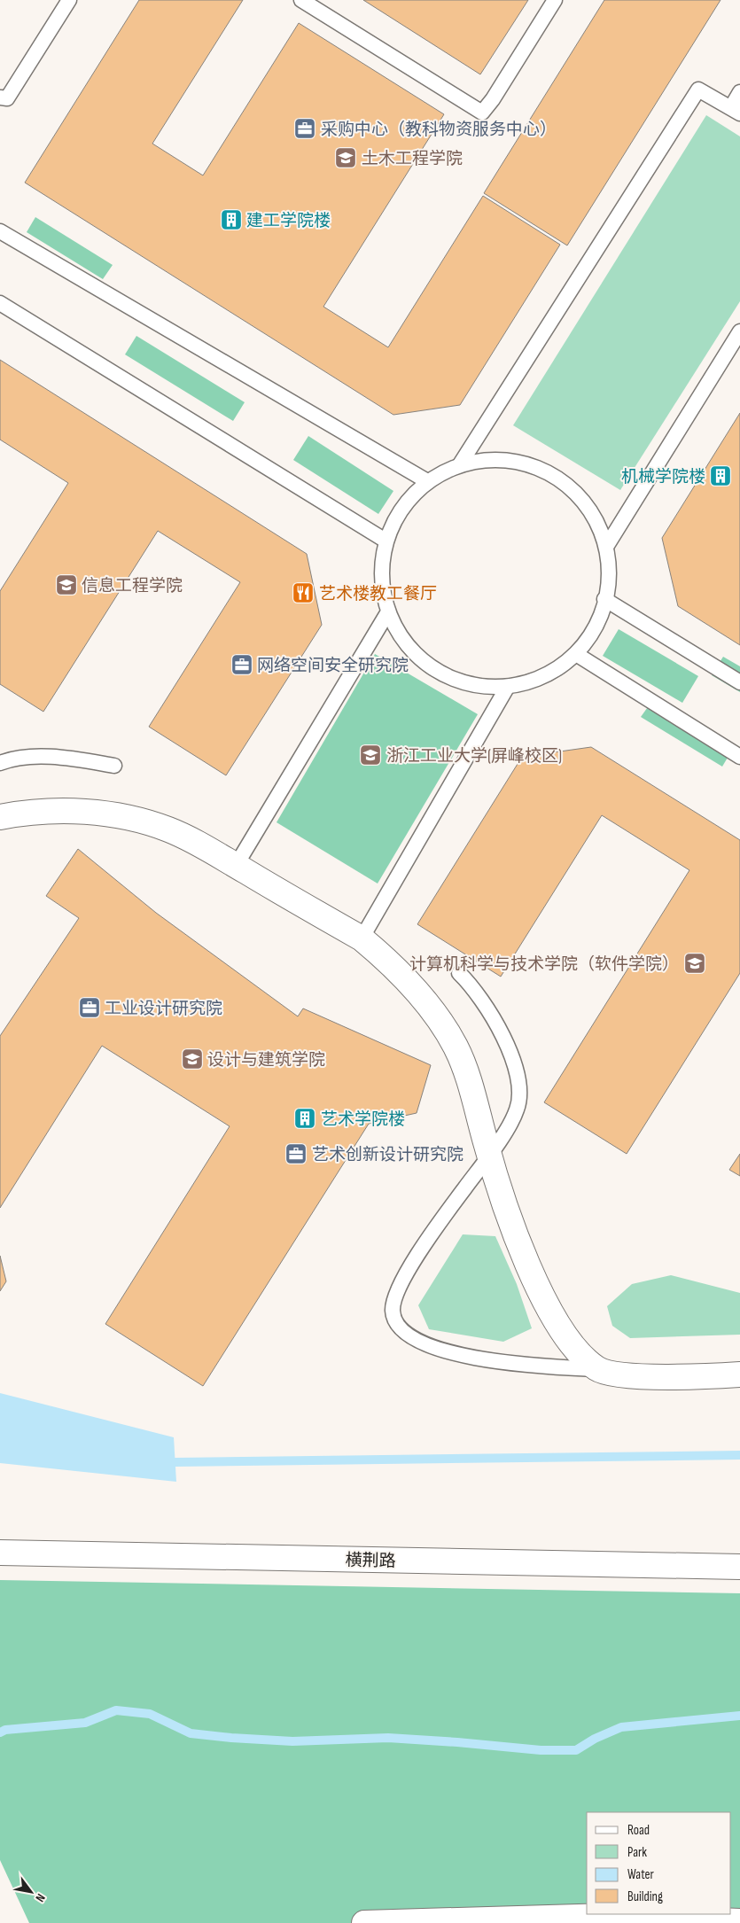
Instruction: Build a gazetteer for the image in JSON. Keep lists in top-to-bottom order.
{
  "streets": {
    "main road": ["横荆路"]
  },
  "places": {
    "office": [
      "采购中心（教科物资服务中心）",
      "网络空间安全研究院",
      "工业设计研究院",
      "艺术创新设计研究院"
    ],
    "school or university": [
      "土木工程学院",
      "信息工程学院",
      "浙江工业大学(屏峰校区)",
      "计算机科学与技术学院（软件学院）",
      "设计与建筑学院"
    ],
    "building": ["建工学院楼", "机械学院楼", "艺术学院楼"],
    "restaurant": ["艺术楼教工餐厅"]
  },
  "legend": [
    "Road",
    "Park",
    "Water",
    "Building"
  ],
  "north": "bottom right"
}
